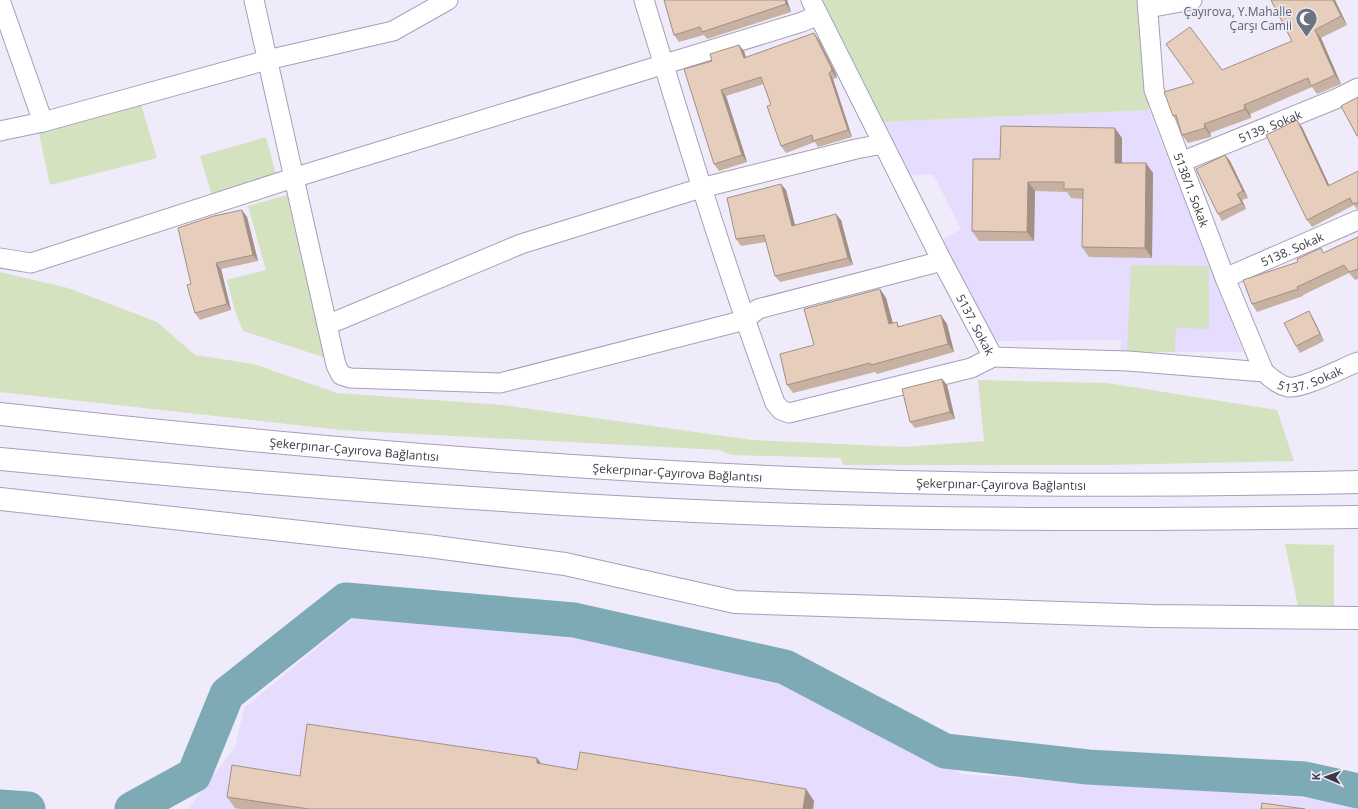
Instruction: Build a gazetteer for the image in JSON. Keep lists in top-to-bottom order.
{
  "streets": {
    "main road": ["Şekerpınar-Çayırova Bağlantısı"],
    "street": [
      "5139. Sokak",
      "5138/1. Sokak",
      "5138. Sokak",
      "5137. Sokak"
    ]
  },
  "crossings": [
    ["5139. Sokak", "5138/1. Sokak"],
    ["5138/1. Sokak", "5138. Sokak"],
    ["5138/1. Sokak", "5137. Sokak"]
  ],
  "places": {
    "mosque": ["Çayırova, Y.Mahalle Çarşı Camii"]
  },
  "north": "left"
}
